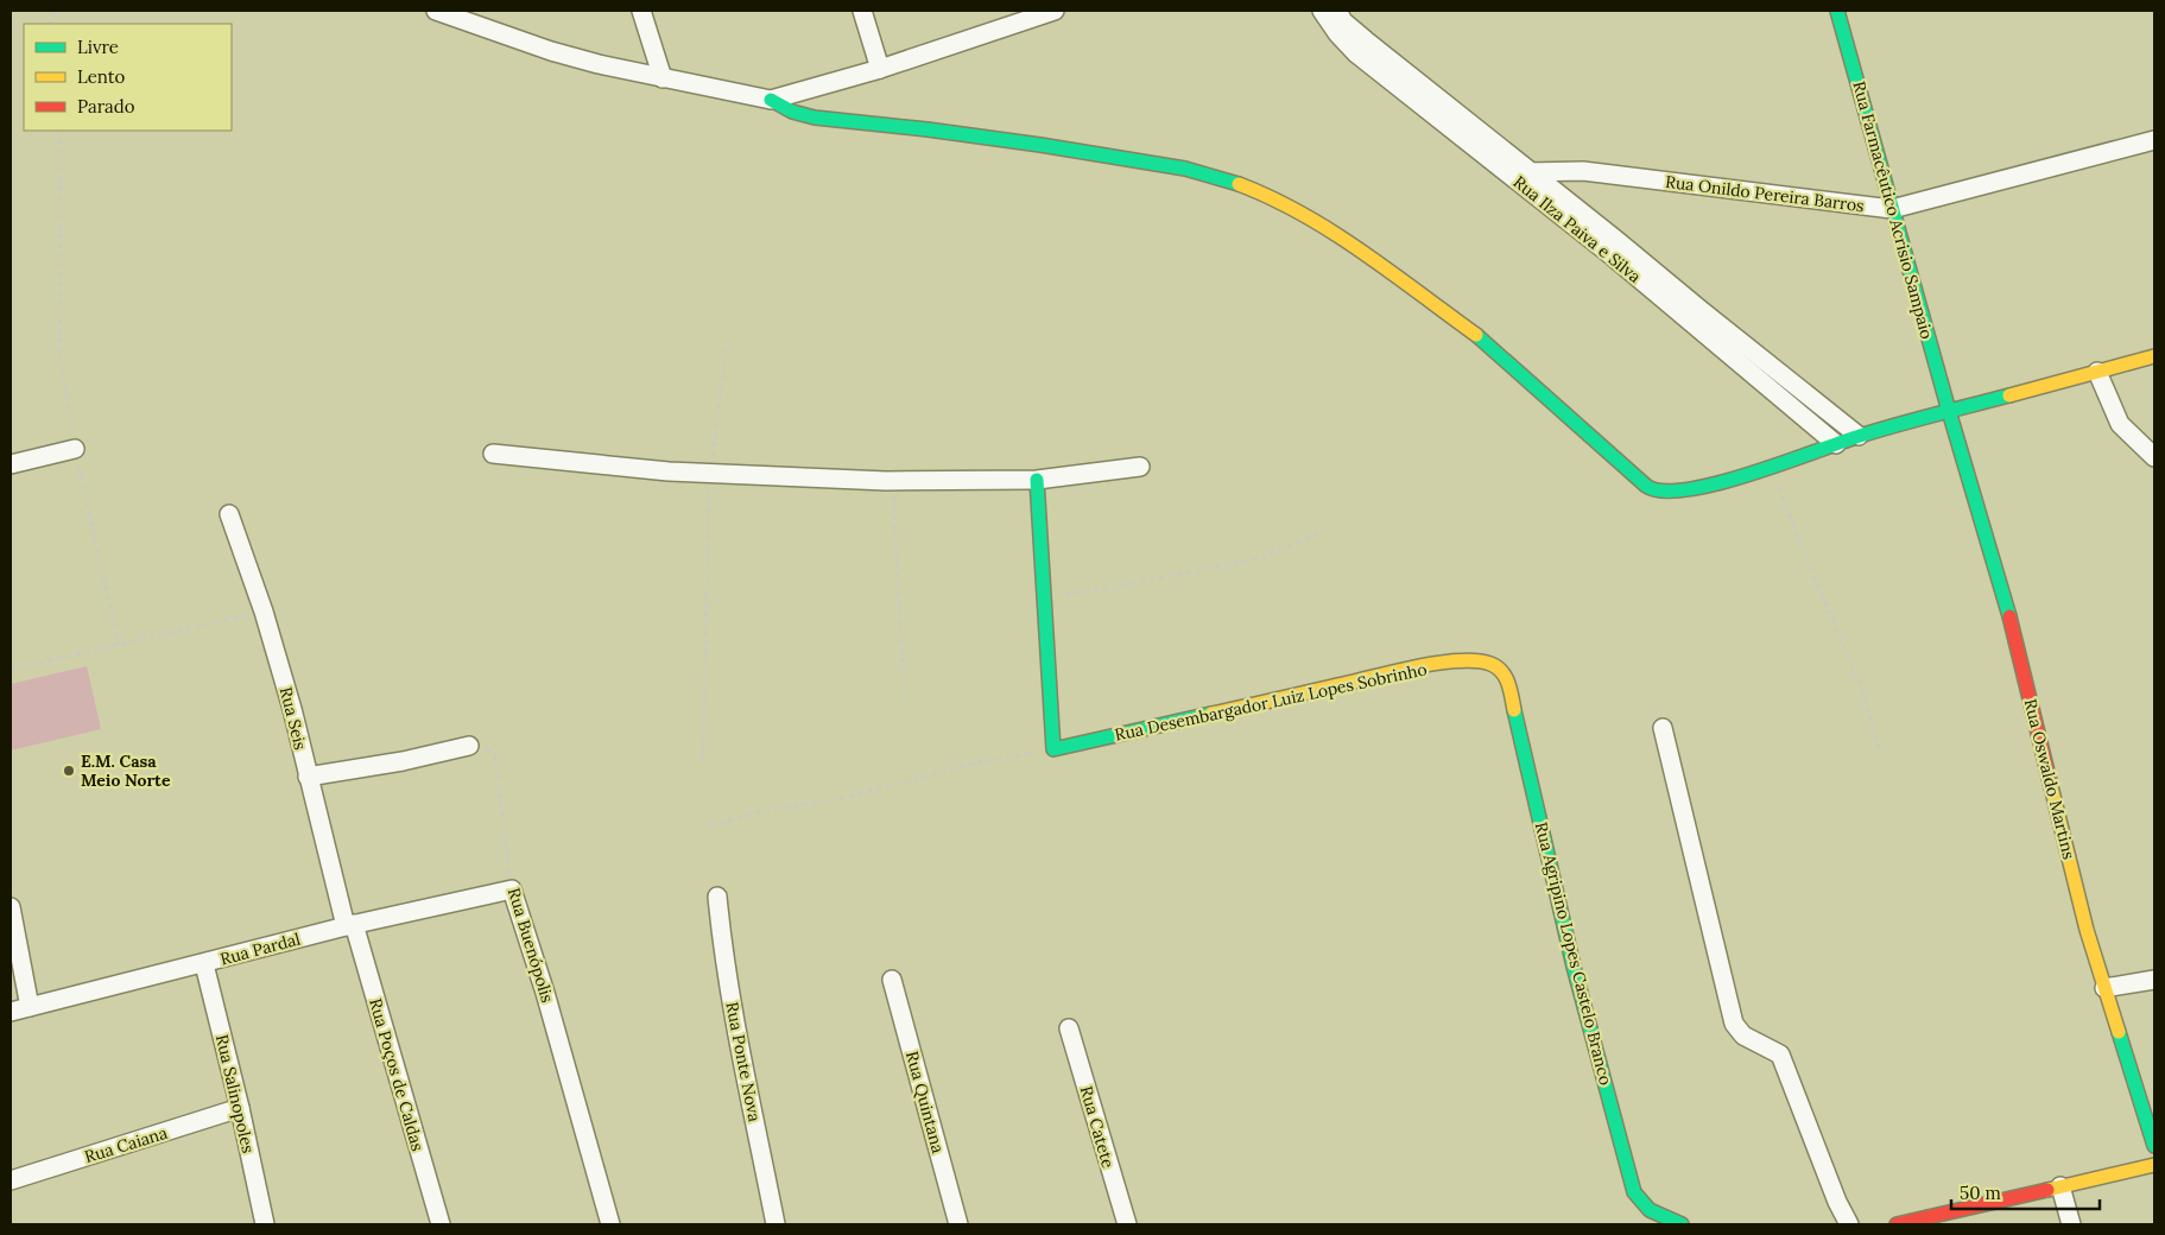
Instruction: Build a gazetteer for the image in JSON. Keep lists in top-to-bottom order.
{
  "streets": {
    "street": [
      "Rua Onildo Pereira Barros",
      "Rua Farmacêutico Acrisio Sampaio",
      "Rua Ilza Paiva e Silva",
      "Rua Desembargador Luiz Lopes Sobrinho",
      "Rua Seis",
      "Rua Oswaldo Martins",
      "Rua Buenópolis",
      "Rua Pardal",
      "Rua Agripino Lopes Castelo Branco",
      "Rua Ponte Nova",
      "Rua Poços de Caldas",
      "Rua Salinopoles",
      "Rua Quintana",
      "Rua Catete",
      "Rua Caiana"
    ]
  },
  "crossings": [
    ["Rua Onildo Pereira Barros", "Rua Farmacêutico Acrisio Sampaio"],
    ["Rua Onildo Pereira Barros", "Rua Ilza Paiva e Silva"],
    ["Rua Farmacêutico Acrisio Sampaio", "Rua Oswaldo Martins"],
    ["Rua Desembargador Luiz Lopes Sobrinho", "Rua Agripino Lopes Castelo Branco"],
    ["Rua Seis", "Rua Pardal"],
    ["Rua Seis", "Rua Poços de Caldas"],
    ["Rua Buenópolis", "Rua Pardal"],
    ["Rua Pardal", "Rua Poços de Caldas"],
    ["Rua Pardal", "Rua Salinopoles"],
    ["Rua Salinopoles", "Rua Caiana"]
  ],
  "places": ["E.M. Casa Meio Norte"],
  "legend": ["Livre", "Lento", "Parado"],
  "scale_bar": "50 m"
}
